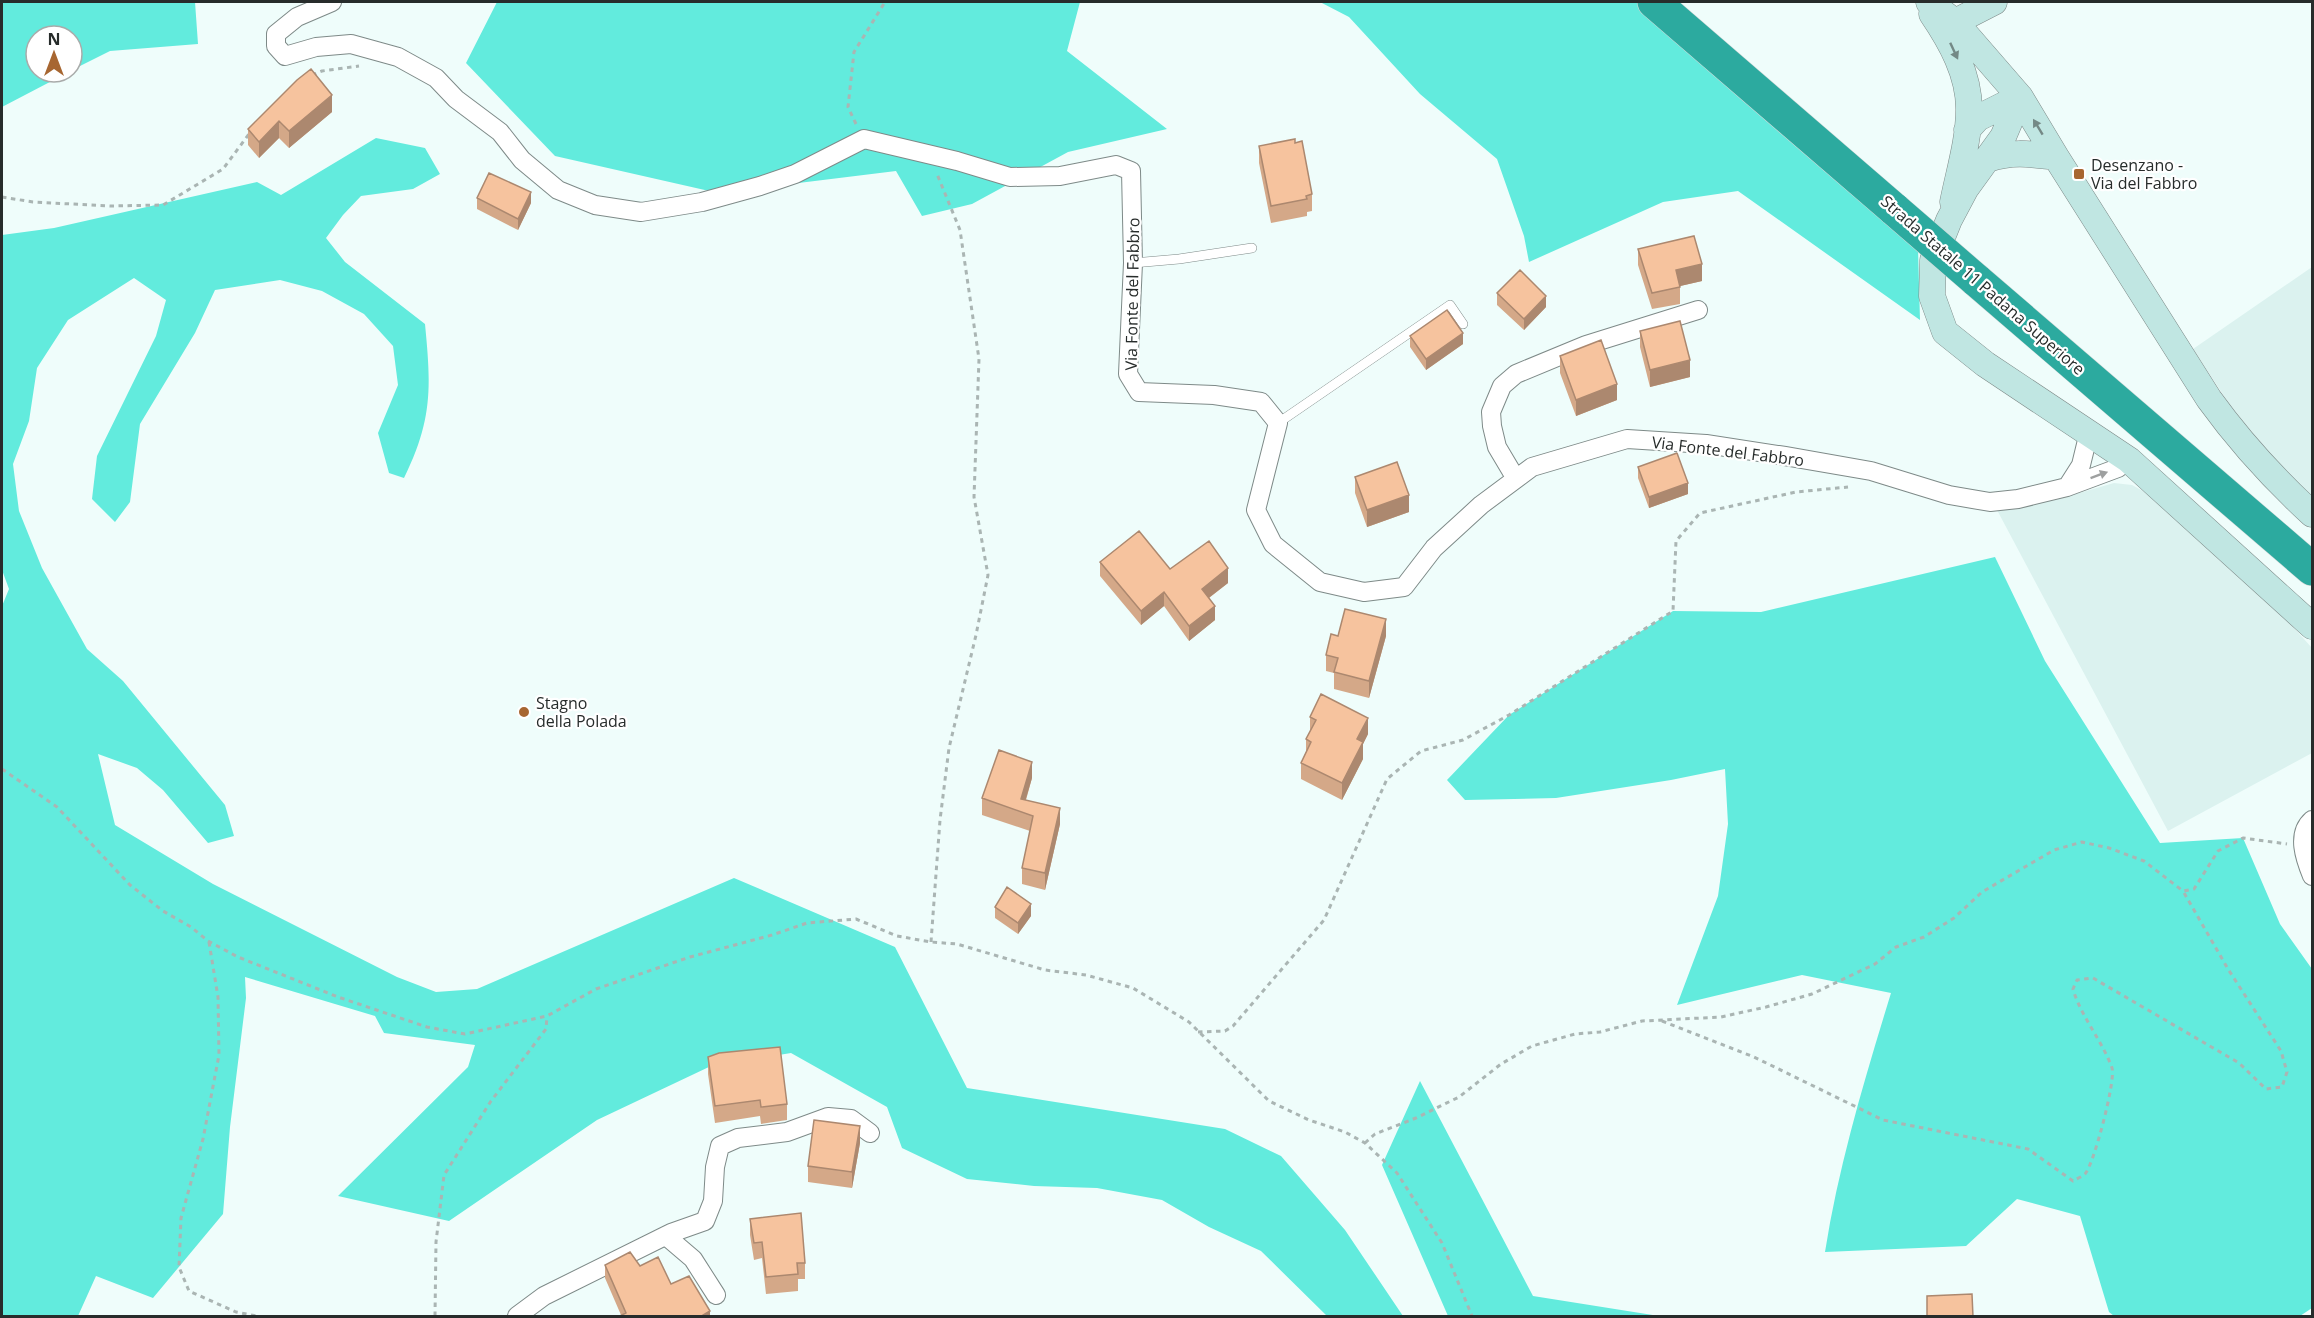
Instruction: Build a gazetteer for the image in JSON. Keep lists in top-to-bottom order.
{
  "streets": {
    "highway": ["Strada Statale 11 Padana Superiore"],
    "street": ["Via Fonte del Fabbro"]
  },
  "places": {
    "transit": ["Desenzano - Via del Fabbro"],
    "other": ["Stagno della Polada"]
  },
  "north": "top"
}
